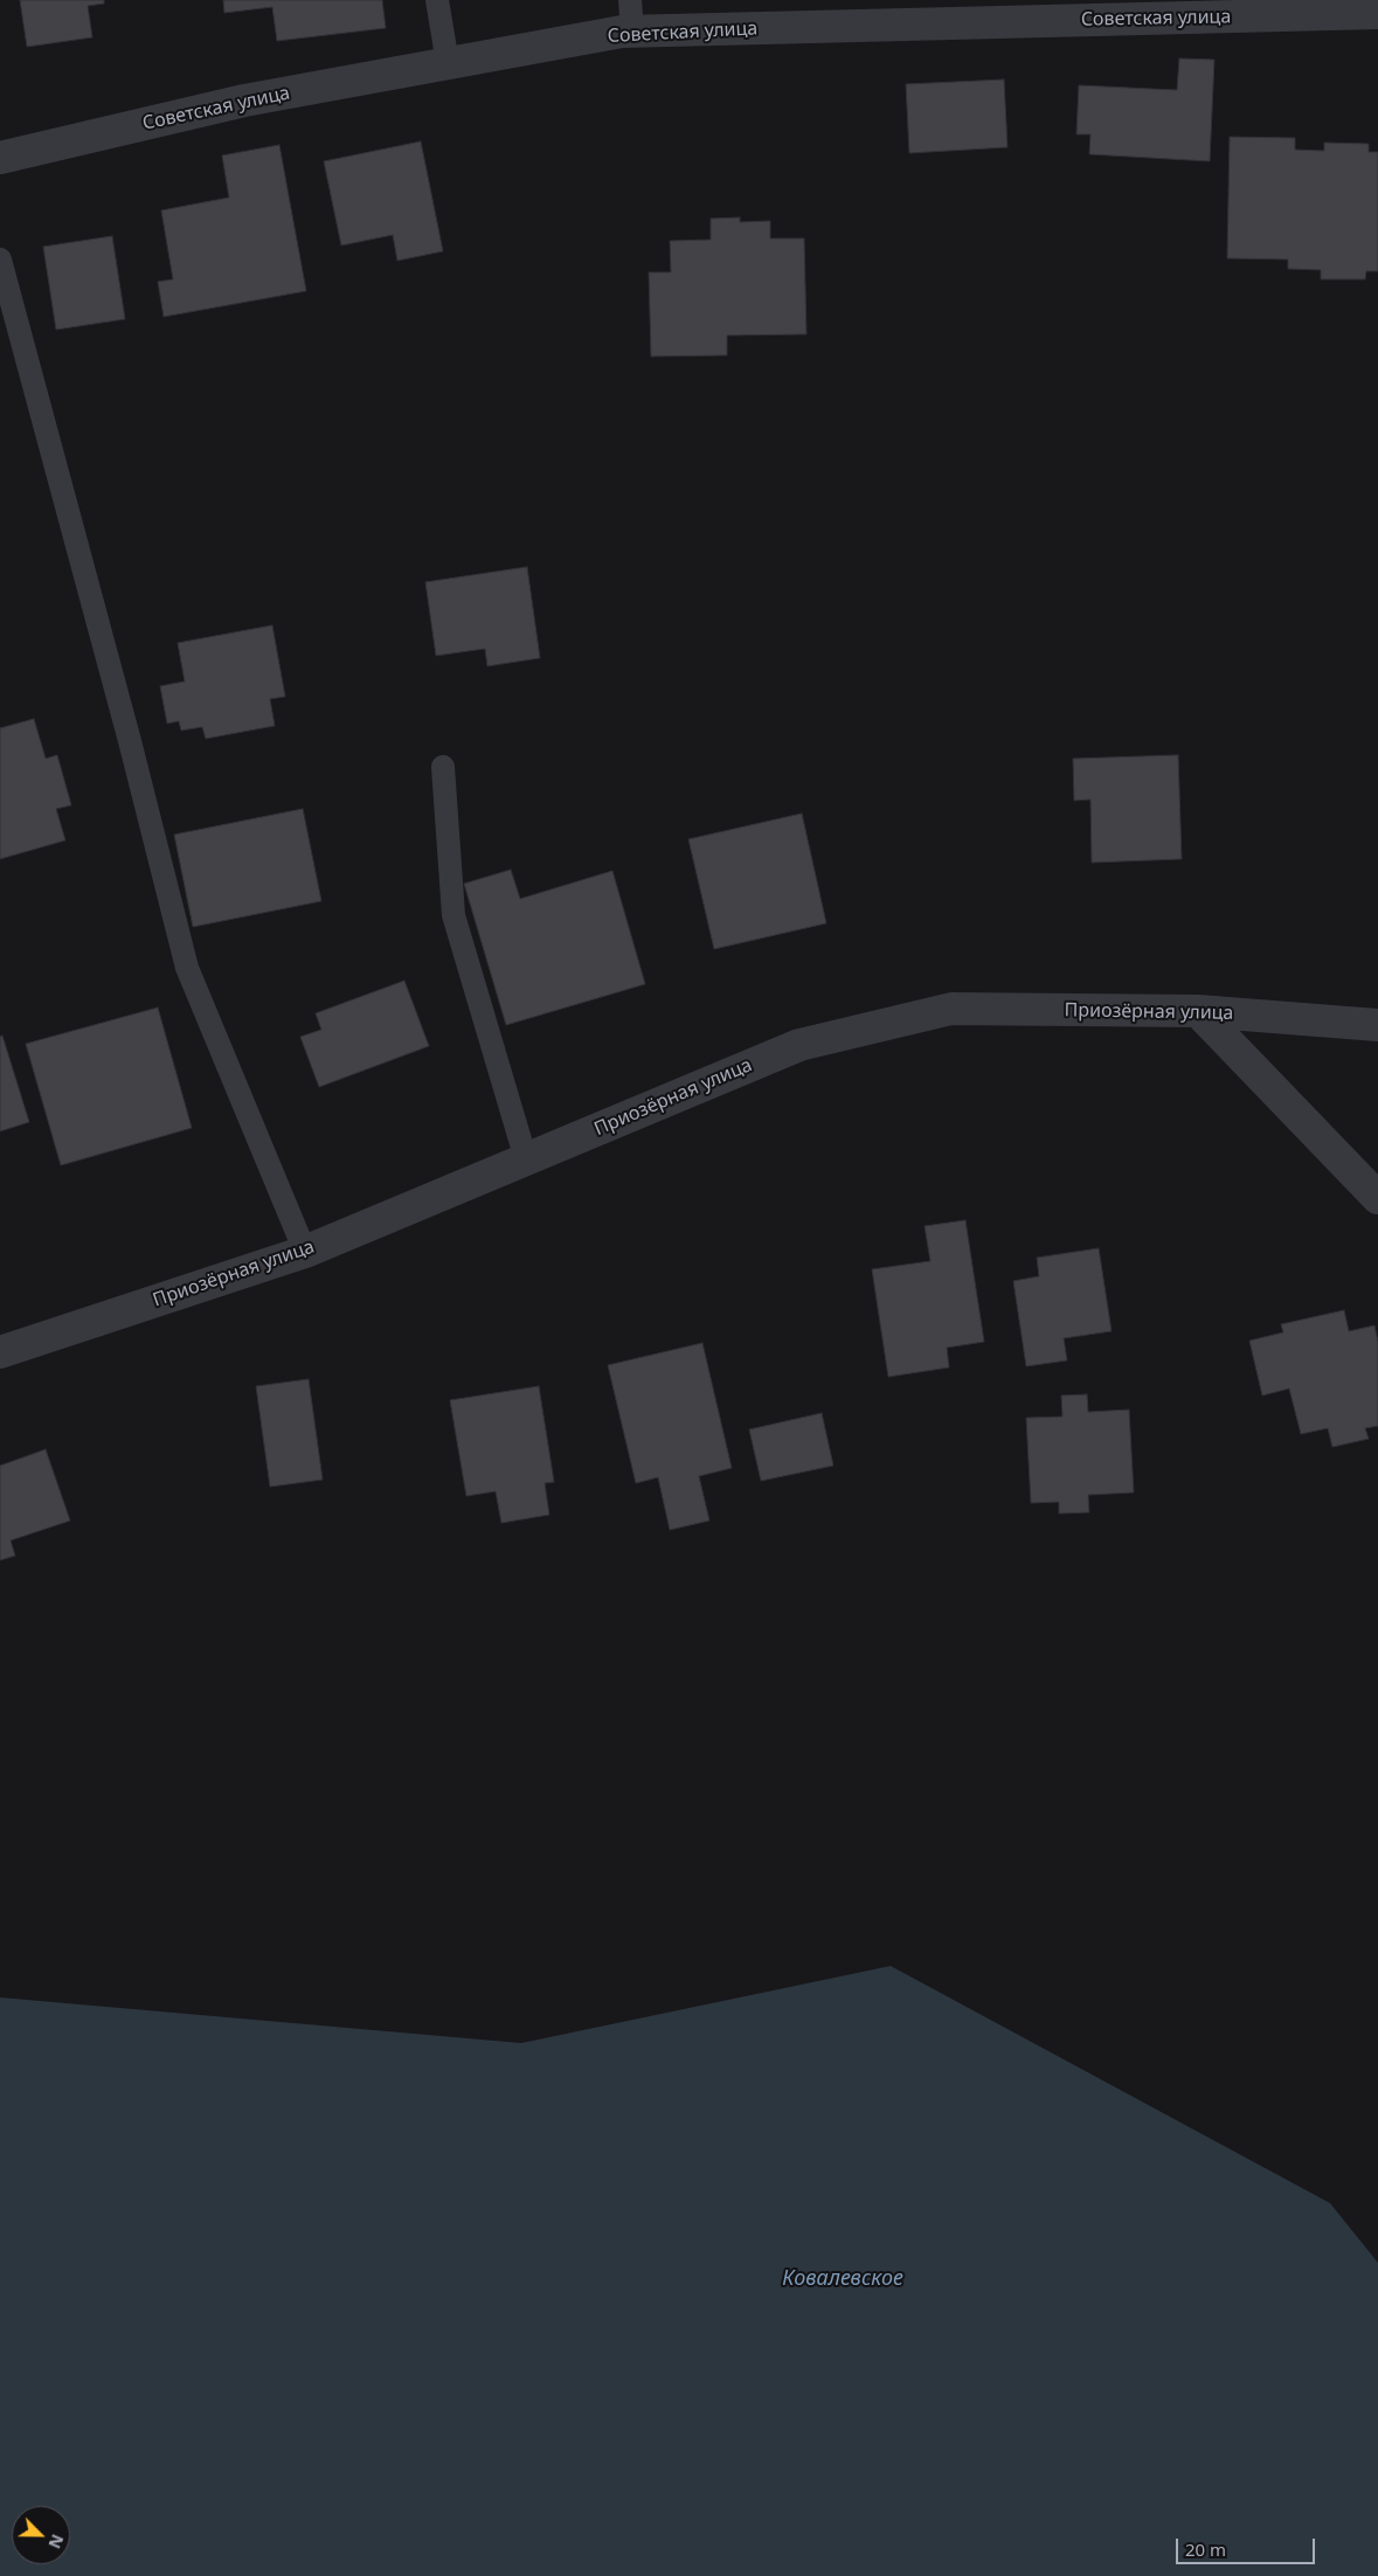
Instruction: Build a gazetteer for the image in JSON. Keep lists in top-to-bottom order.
{
  "streets": {
    "street": ["Советская улица", "Приозёрная улица"]
  },
  "water": ["Ковалевское"],
  "scale_bar": "20 m",
  "north": "bottom right"
}
